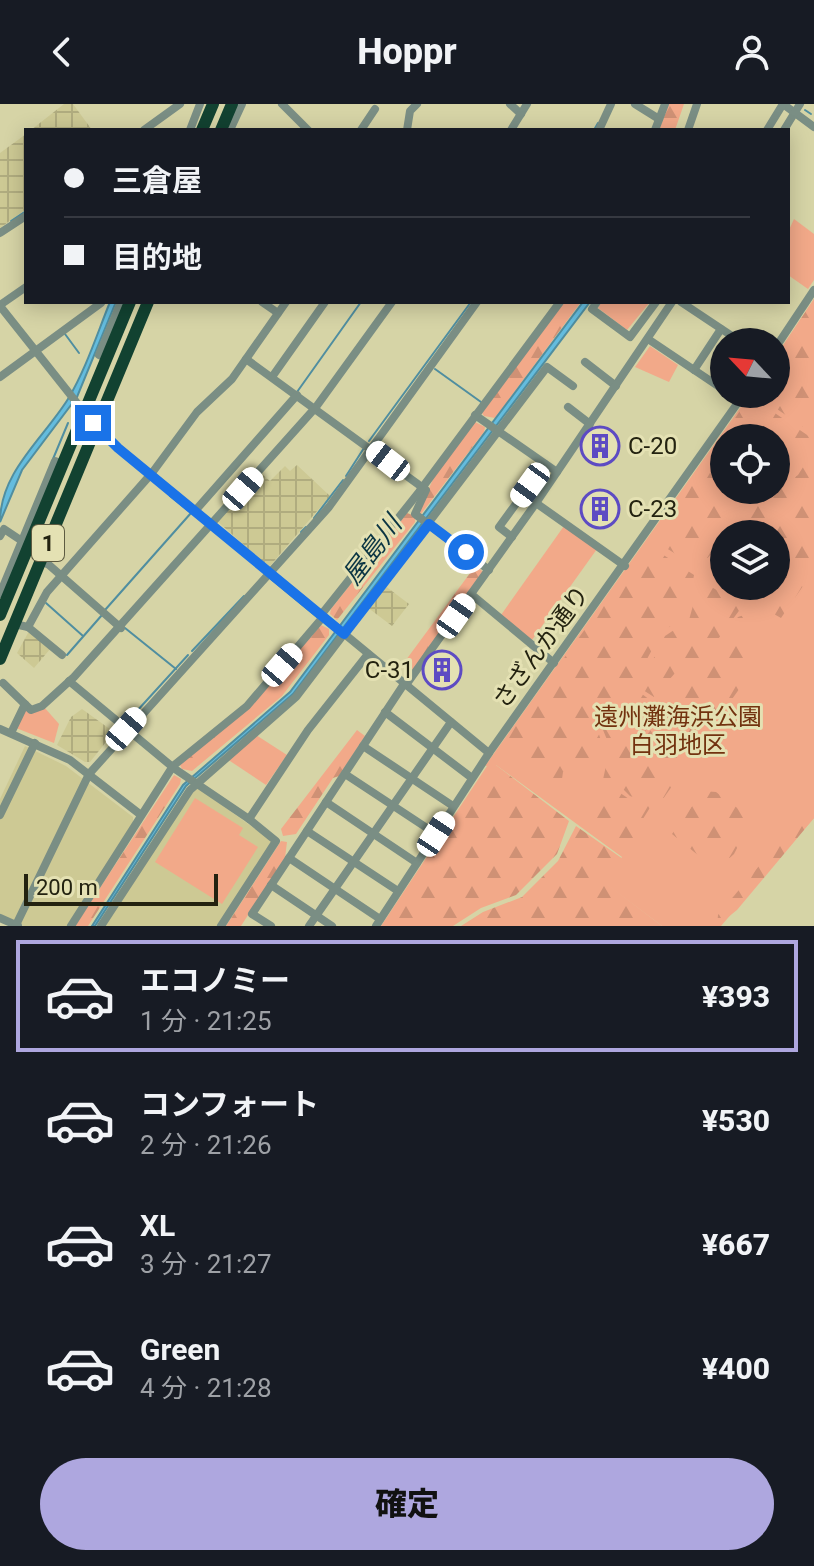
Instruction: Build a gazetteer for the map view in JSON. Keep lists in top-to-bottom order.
{
  "streets": {
    "highway": ["1"],
    "street": ["さざんか通り"]
  },
  "water": ["屋島川"],
  "parks": ["遠州灘海浜公園 白羽地区"],
  "places": {
    "building": ["C-20", "C-23", "C-31"]
  },
  "scale_bar": "200 m",
  "north": "top left",
  "page": {
    "header": "Hoppr",
    "banner": ["三倉屋", "目的地"],
    "scale": "200 m",
    "list": [
      {
        "name": "エコノミー",
        "note": "1 分 · 21:25",
        "value": "¥393"
      },
      {
        "name": "コンフォート",
        "note": "2 分 · 21:26",
        "value": "¥530"
      },
      {
        "name": "XL",
        "note": "3 分 · 21:27",
        "value": "¥667"
      },
      {
        "name": "Green",
        "note": "4 分 · 21:28",
        "value": "¥400"
      }
    ],
    "buttons": "確定"
  }
}
